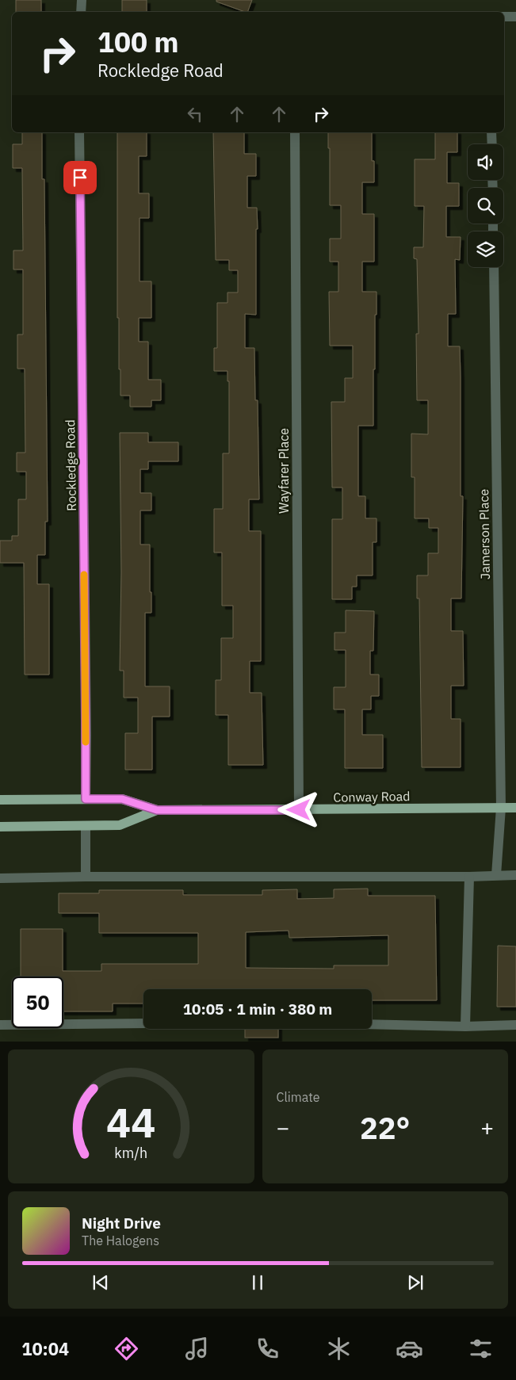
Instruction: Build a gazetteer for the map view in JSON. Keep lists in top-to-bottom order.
{
  "streets": {
    "main road": ["Conway Road"],
    "street": ["Rockledge Road", "Wayfarer Place", "Jamerson Place"]
  },
  "crossings": [
    ["Rockledge Road", "Conway Road"],
    ["Wayfarer Place", "Conway Road"],
    ["Jamerson Place", "Conway Road"]
  ],
  "page": {
    "turn": ["100 m", "Rockledge Road"],
    "limit": "50",
    "trip": "10:05 · 1 min · 380 m",
    "tile": "Climate",
    "heat": ["−", "22°", "+"],
    "song": ["Night Drive", "The Halogens"],
    "tabs": "10:04",
    "gauge": ["44", "km/h"]
  }
}
